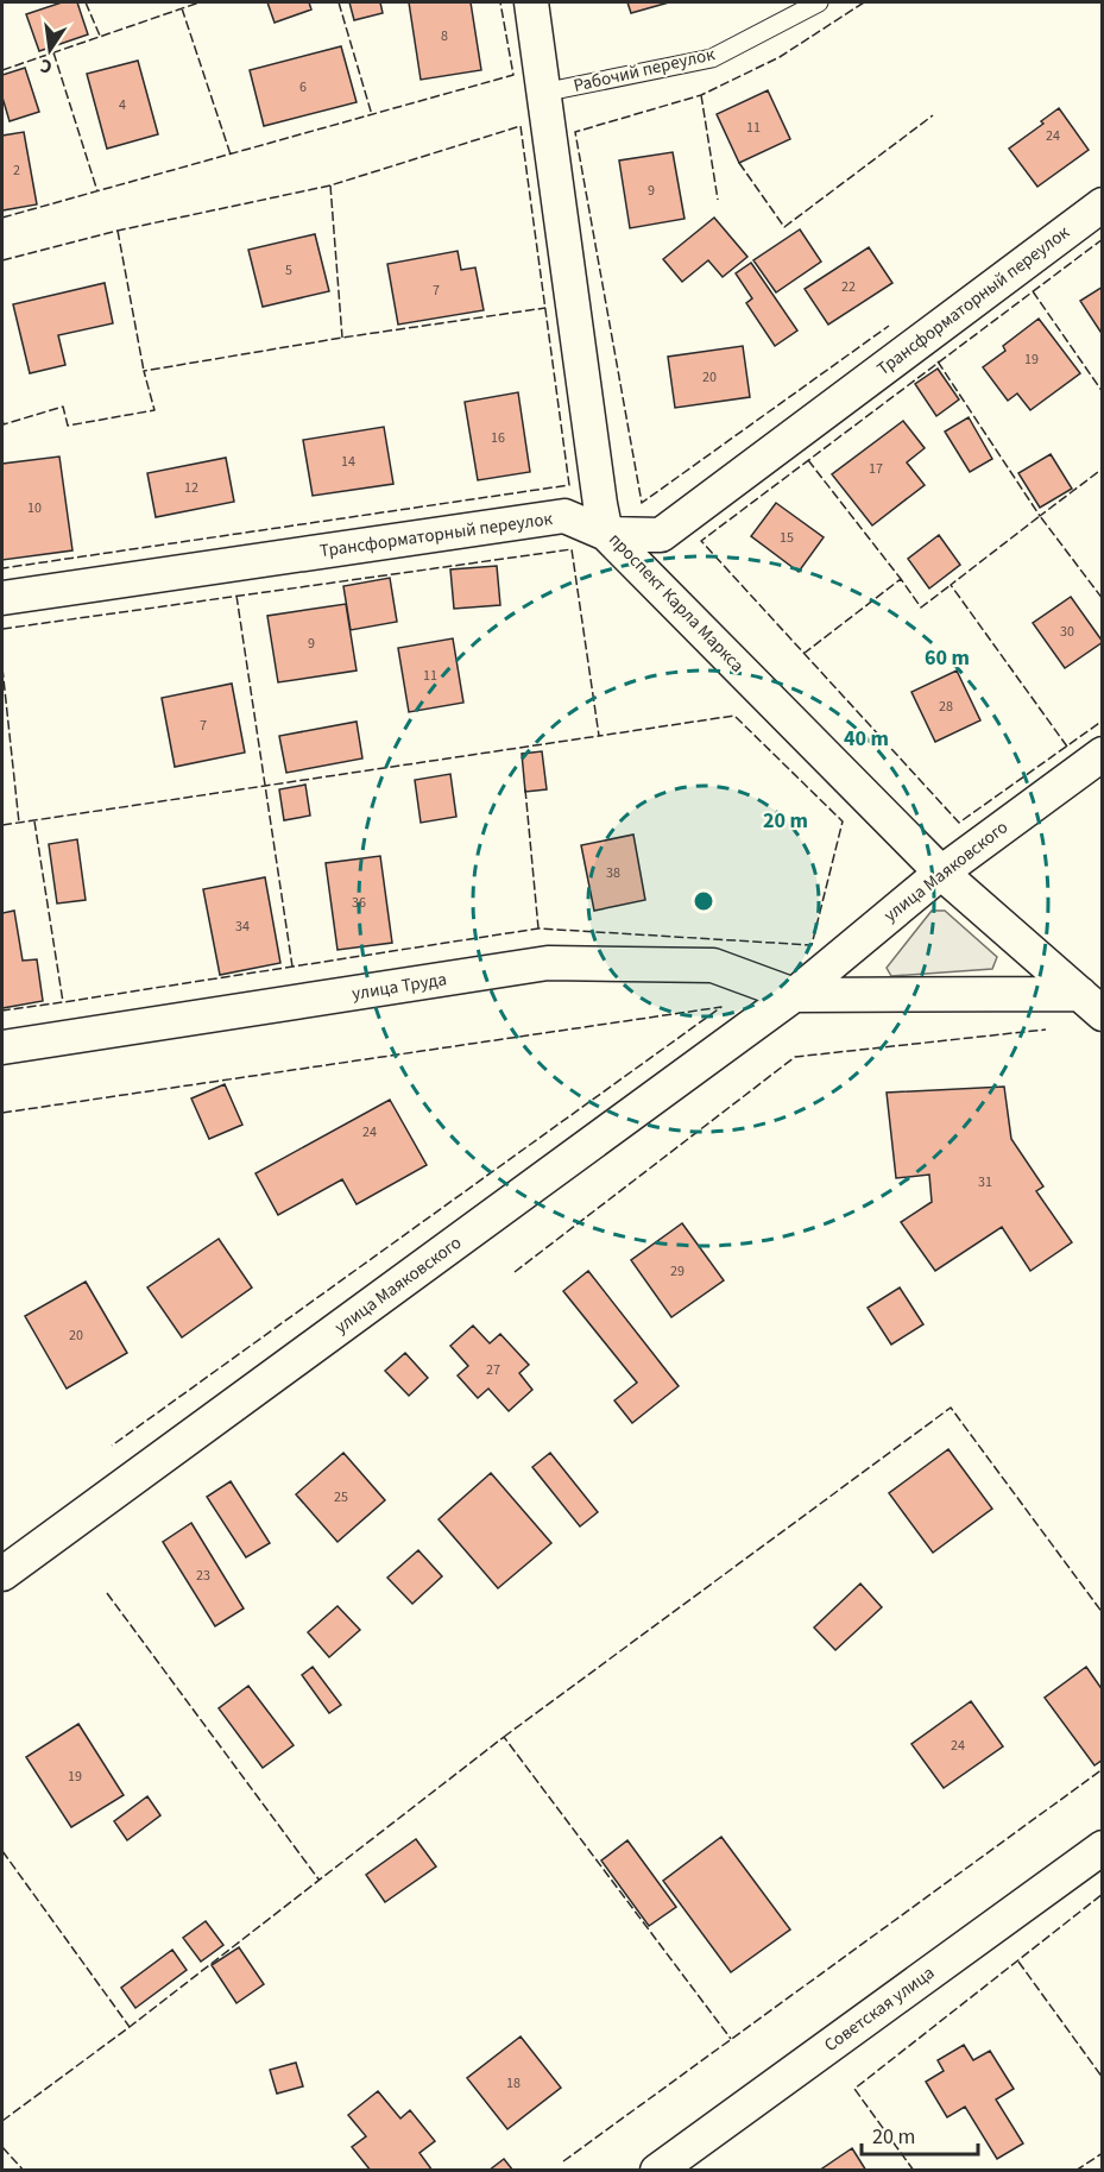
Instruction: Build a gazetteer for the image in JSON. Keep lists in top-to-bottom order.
{
  "streets": {
    "street": [
      "Трансформаторный переулок",
      "проспект Карла Маркса",
      "улица Маяковского",
      "улица Труда",
      "Советская улица"
    ],
    "lane": ["Рабочий переулок"]
  },
  "crossings": [
    ["Рабочий переулок", "проспект Карла Маркса"],
    ["Трансформаторный переулок", "проспект Карла Маркса"],
    ["проспект Карла Маркса", "улица Маяковского"],
    ["улица Маяковского", "улица Труда"]
  ],
  "house_numbers": [
    "8",
    "6",
    "4",
    "11",
    "24",
    "2",
    "9",
    "5",
    "22",
    "7",
    "19",
    "20",
    "16",
    "14",
    "17",
    "12",
    "10",
    "15",
    "30",
    "9",
    "11",
    "28",
    "7",
    "38",
    "36",
    "34",
    "24",
    "31",
    "29",
    "20",
    "27",
    "25",
    "23",
    "24",
    "19",
    "18"
  ],
  "scale_bar": "20 m",
  "north": "bottom",
  "rings": ["60 m", "40 m", "20 m"]
}
